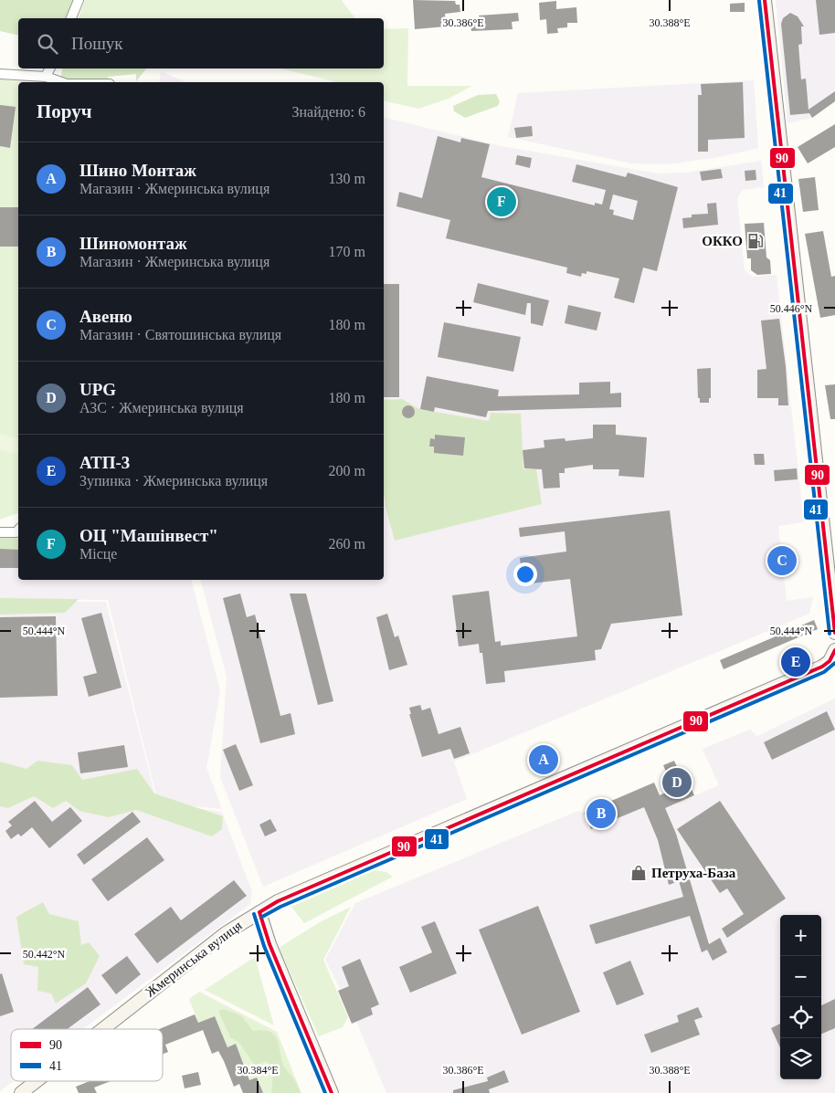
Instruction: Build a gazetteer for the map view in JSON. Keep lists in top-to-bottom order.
{
  "streets": {
    "main road": ["Жмеринська вулиця"]
  },
  "places": {
    "fuel station": ["ОККО"],
    "shop": ["Петруха-База"]
  },
  "lines": ["transit line 90", "transit line 41"],
  "legend": ["90", "41"],
  "page": {
    "search": "Пошук",
    "heading": ["Поруч", "Знайдено: 6"],
    "list": [
      {
        "mark": "A",
        "name": "Шино Монтаж",
        "note": "Магазин · Жмеринська вулиця",
        "value": "130 m"
      },
      {
        "mark": "B",
        "name": "Шиномонтаж",
        "note": "Магазин · Жмеринська вулиця",
        "value": "170 m"
      },
      {
        "mark": "C",
        "name": "Авеню",
        "note": "Магазин · Святошинська вулиця",
        "value": "180 m"
      },
      {
        "mark": "D",
        "name": "UPG",
        "note": "АЗС · Жмеринська вулиця",
        "value": "180 m"
      },
      {
        "mark": "E",
        "name": "АТП-3",
        "note": "Зупинка · Жмеринська вулиця",
        "value": "200 m"
      },
      {
        "mark": "F",
        "name": "ОЦ \"Машінвест\"",
        "note": "Місце",
        "value": "260 m"
      }
    ],
    "pins": [
      "F",
      "C",
      "E",
      "A",
      "D",
      "B"
    ],
    "map_buttons": ["+", "−"]
  },
  "coordinates": [
    "30.386°E",
    "30.388°E",
    "50.446°N",
    "50.444°N",
    "50.442°N",
    "30.384°E"
  ]
}
